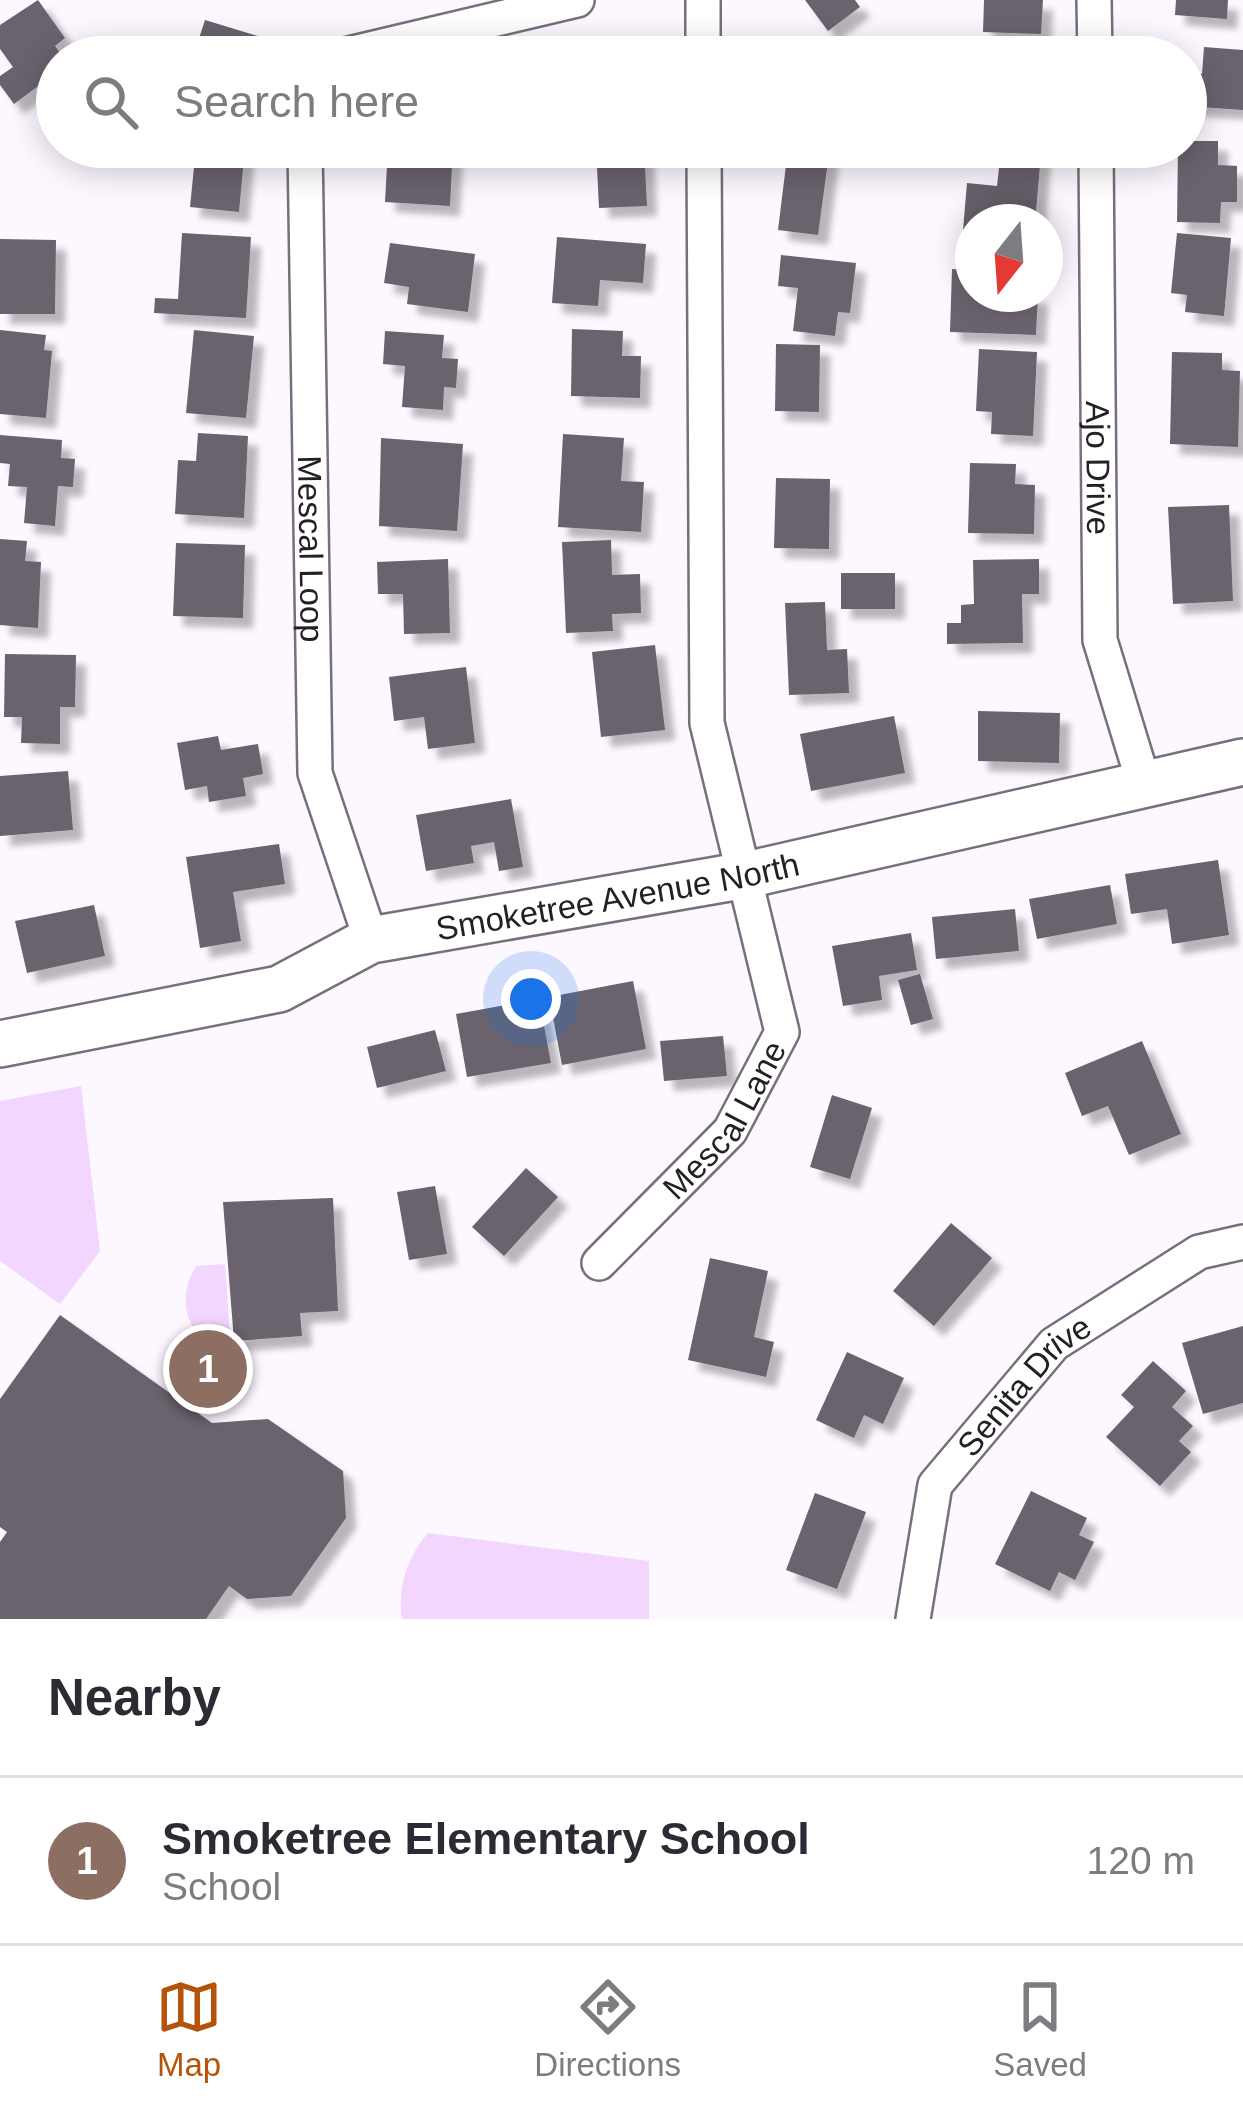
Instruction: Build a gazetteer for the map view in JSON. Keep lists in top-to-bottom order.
{
  "streets": {
    "street": [
      "Ajo Drive",
      "Mescal Loop",
      "Smoketree Avenue North",
      "Mescal Lane",
      "Senita Drive"
    ]
  },
  "crossings": [
    ["Ajo Drive", "Smoketree Avenue North"],
    ["Mescal Loop", "Smoketree Avenue North"],
    ["Smoketree Avenue North", "Mescal Lane"]
  ],
  "north": "bottom",
  "page": {
    "search": "Search here",
    "pins": "1",
    "heading": "Nearby",
    "list": [
      {
        "mark": "1",
        "name": "Smoketree Elementary School",
        "note": "School",
        "value": "120 m"
      }
    ],
    "nav": ["Map", "Directions", "Saved"]
  }
}
